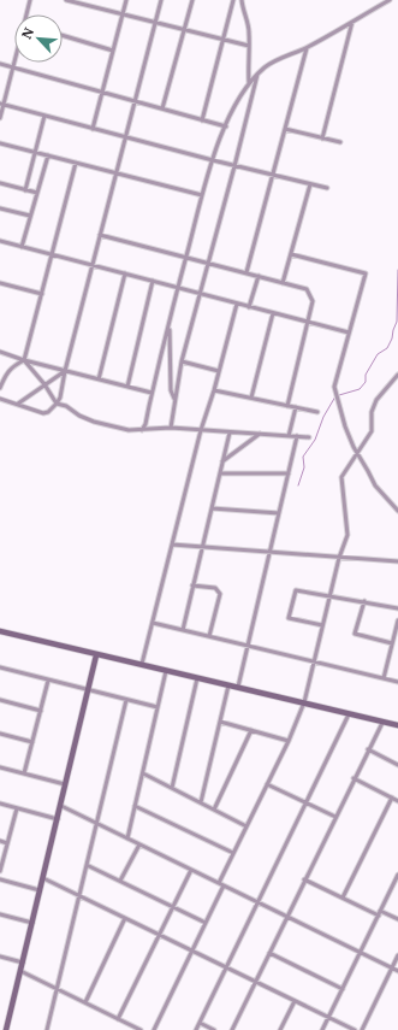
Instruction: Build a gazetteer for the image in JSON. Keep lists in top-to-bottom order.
{
  "north": "top left"
}
